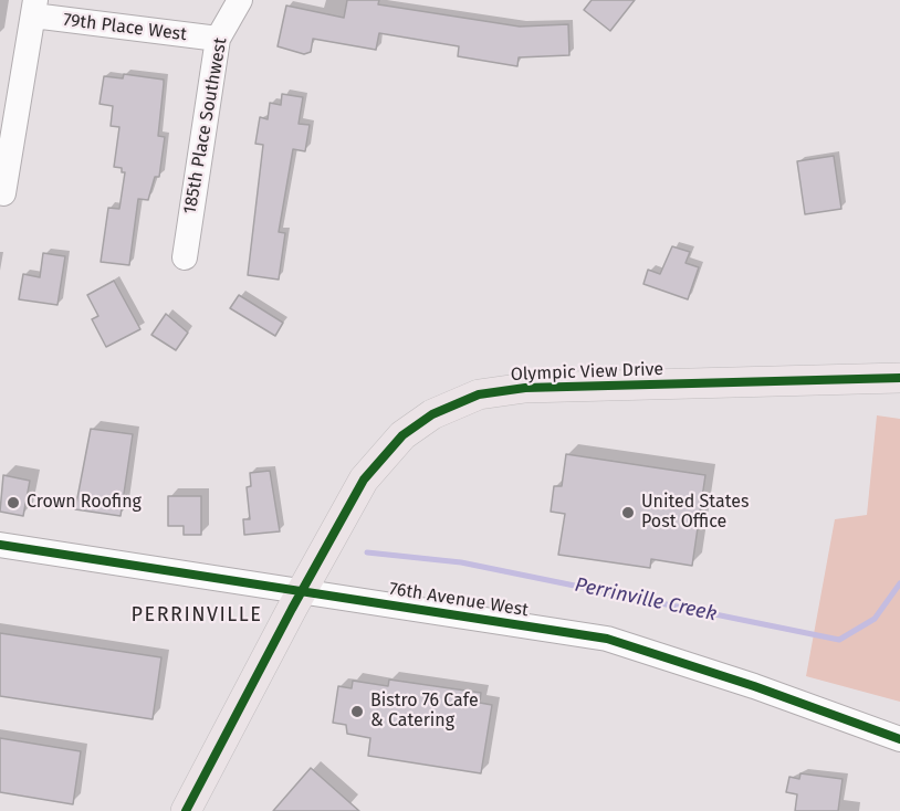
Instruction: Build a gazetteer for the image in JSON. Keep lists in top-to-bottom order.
{
  "streets": {
    "main road": ["Olympic View Drive"],
    "street": ["79th Place West", "185th Place Southwest", "76th Avenue West"]
  },
  "crossings": [
    ["79th Place West", "185th Place Southwest"],
    ["Olympic View Drive", "76th Avenue West"]
  ],
  "districts": ["PERRINVILLE"],
  "water": ["Perrinville Creek"],
  "places": ["Crown Roofing", "United States Post Office", "Bistro 76 Cafe & Catering"]
}
